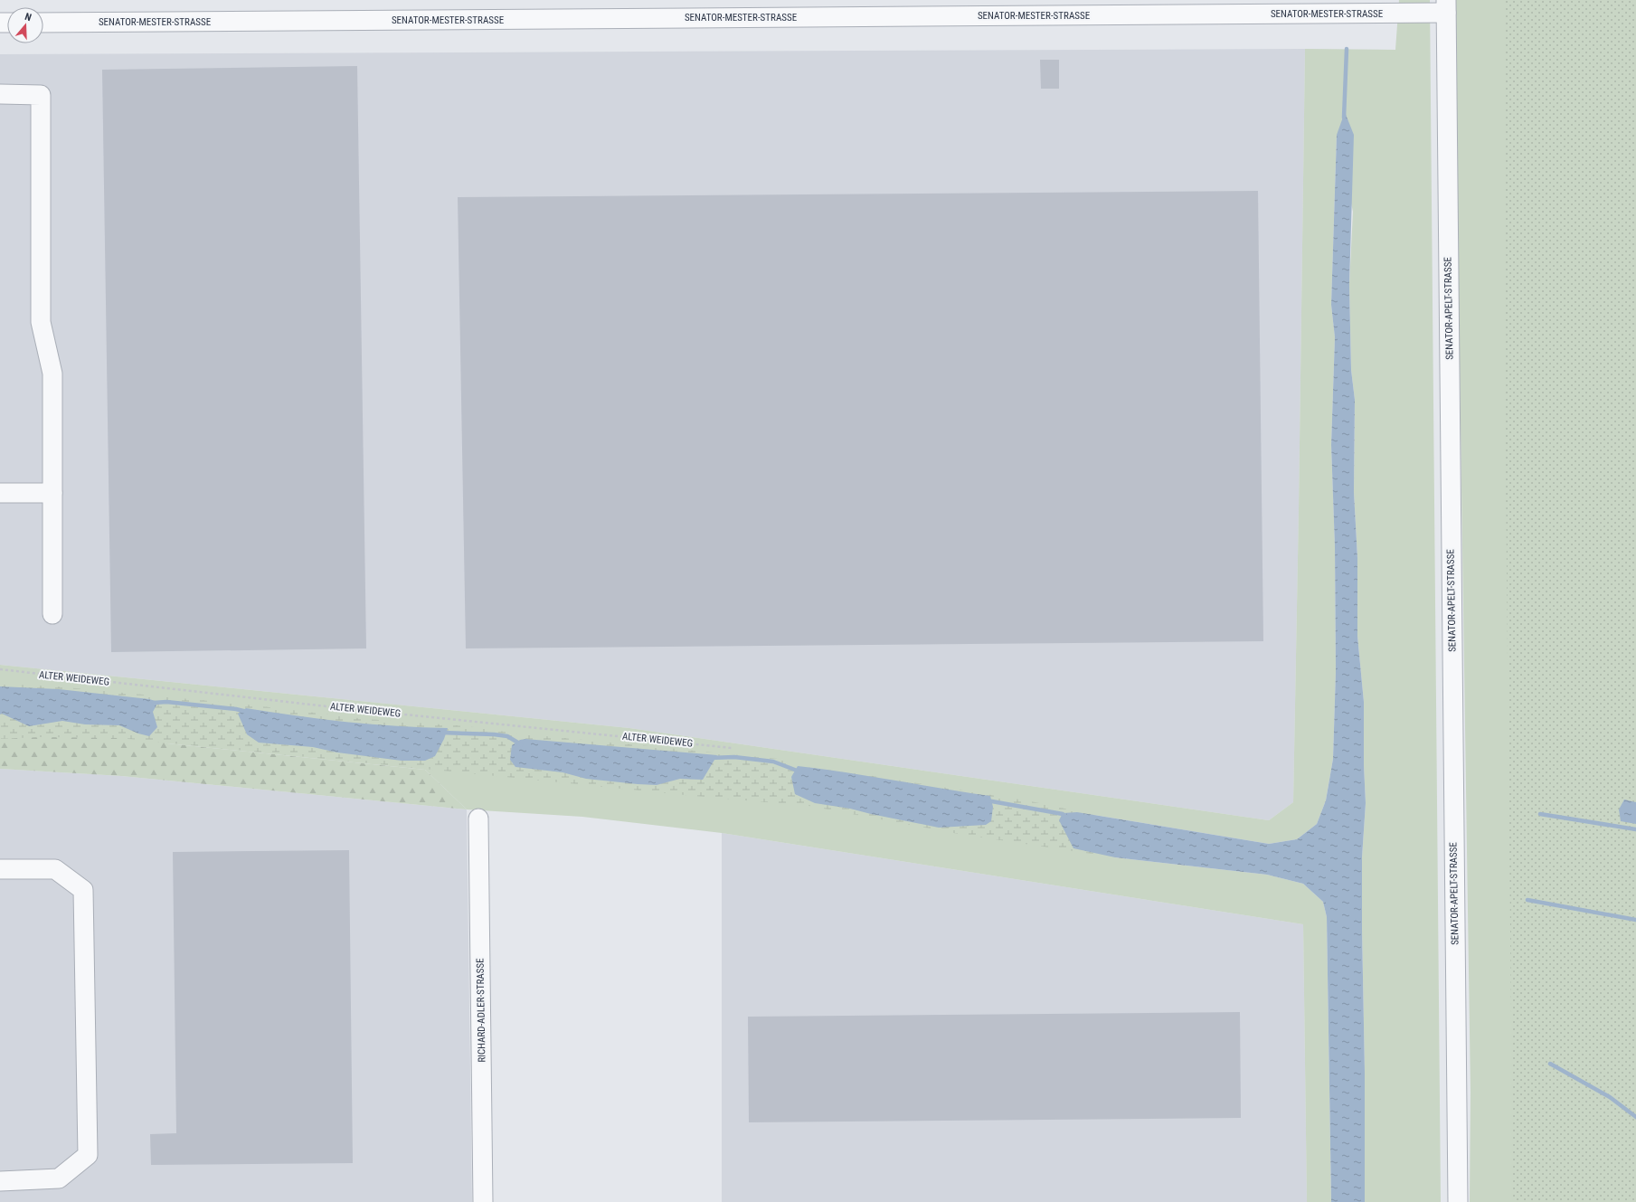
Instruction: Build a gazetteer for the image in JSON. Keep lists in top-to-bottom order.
{
  "streets": {
    "street": ["SENATOR-MESTER-STRASSE", "SENATOR-APELT-STRASSE", "RICHARD-ADLER-STRASSE"],
    "path": ["ALTER WEIDEWEG"]
  },
  "crossings": [
    ["SENATOR-MESTER-STRASSE", "SENATOR-APELT-STRASSE"]
  ],
  "north": "top"
}
